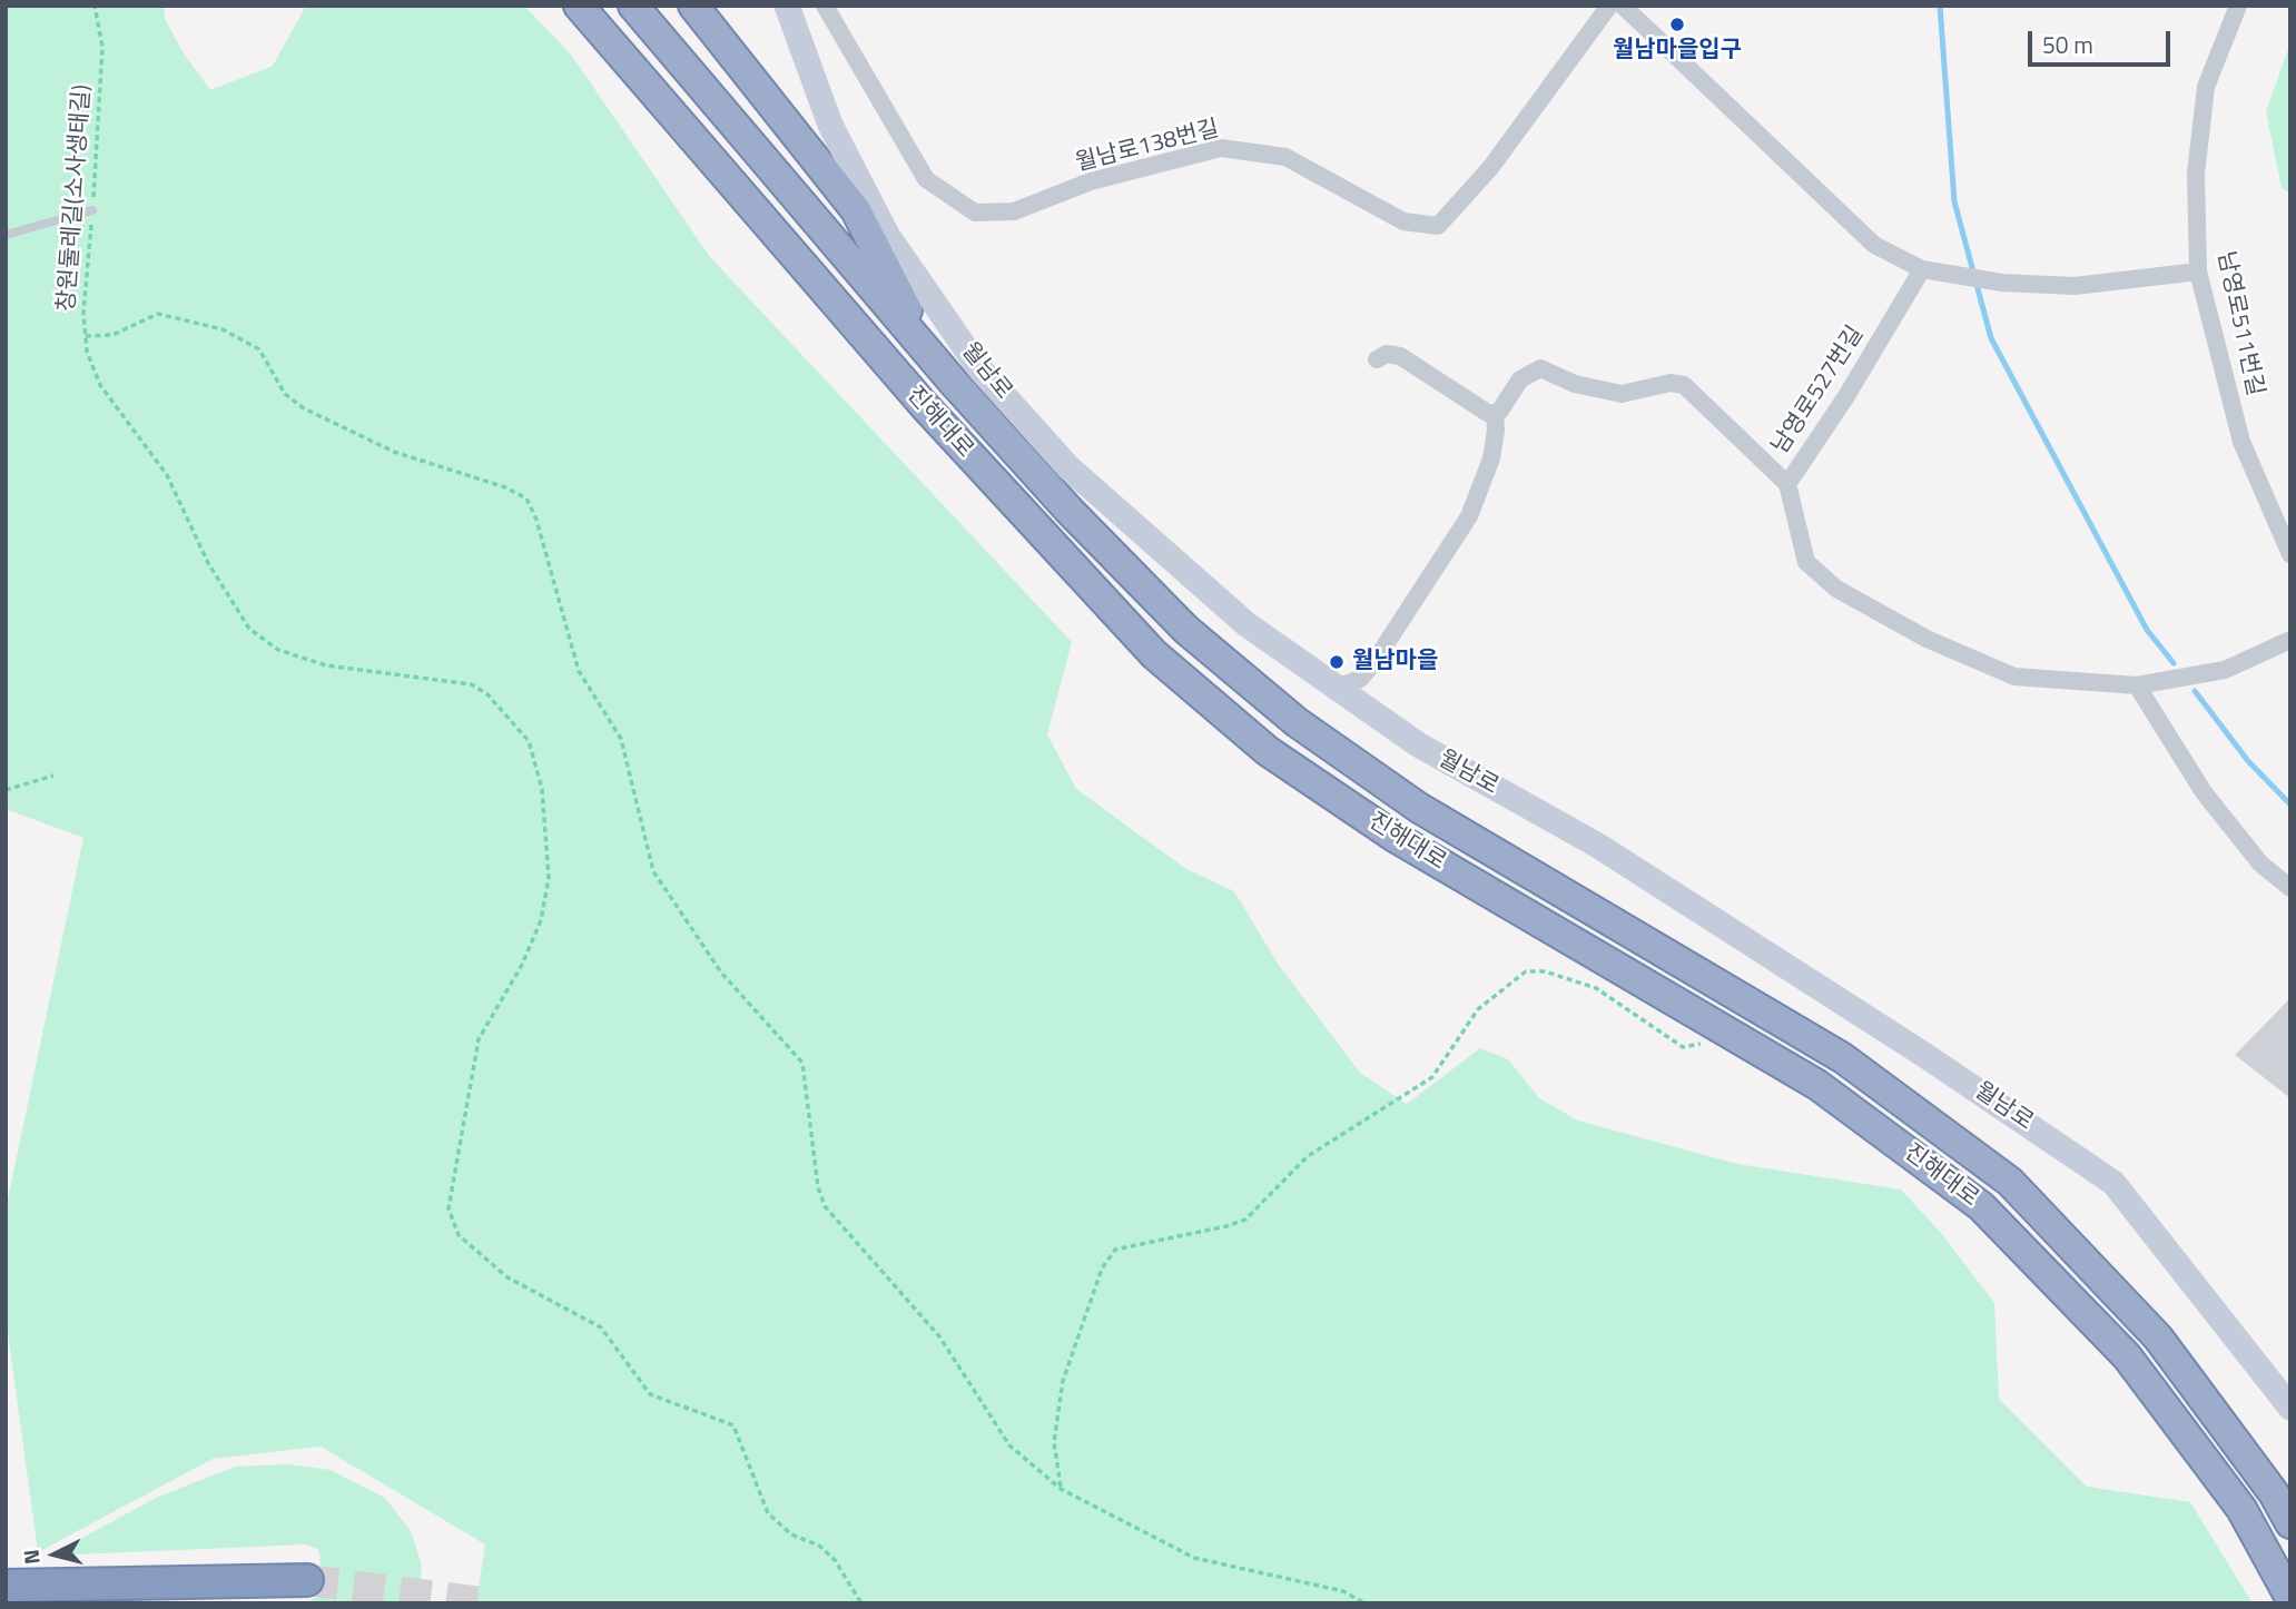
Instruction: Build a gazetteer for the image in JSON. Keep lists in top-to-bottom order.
{
  "streets": {
    "highway": ["진해대로"],
    "main road": ["월남로"],
    "street": ["월남로138번길", "남영로511번길", "남영로527번길"],
    "path": ["창원둘레길(소사생태길)"]
  },
  "places": ["월남마을입구", "월남마을"],
  "scale_bar": "50 m",
  "north": "left"
}
